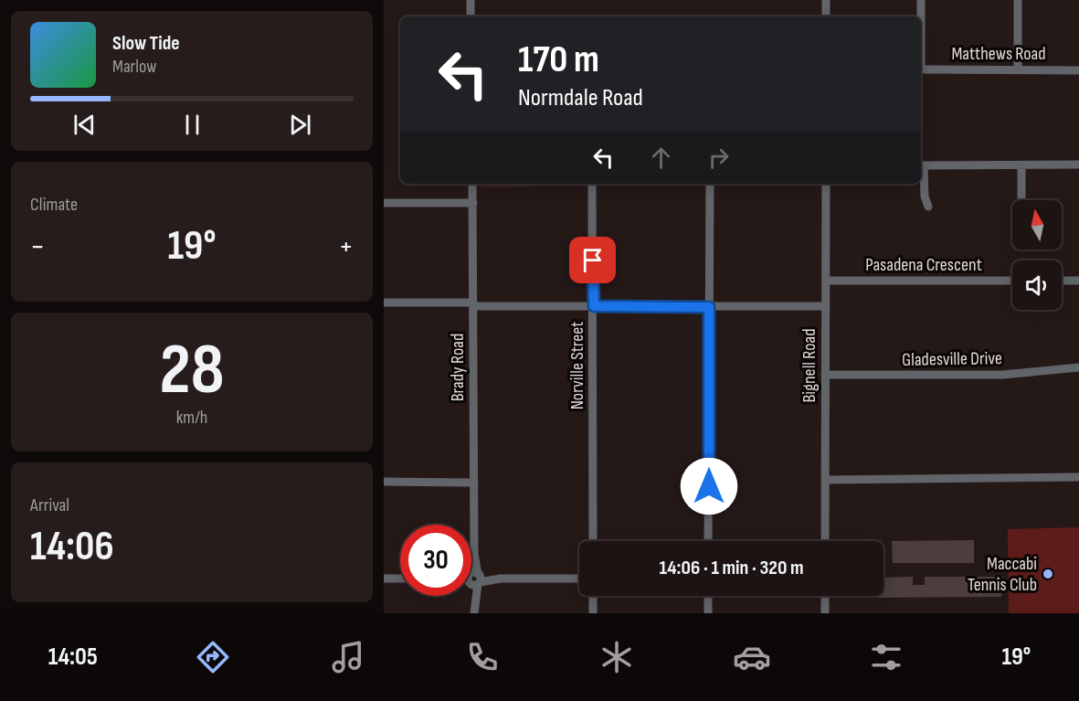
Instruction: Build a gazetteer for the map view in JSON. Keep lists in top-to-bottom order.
{
  "streets": {
    "street": [
      "Matthews Road",
      "Pasadena Crescent",
      "Gladesville Drive",
      "Norville Street",
      "Bignell Road",
      "Brady Road"
    ]
  },
  "crossings": [
    ["Pasadena Crescent", "Bignell Road"],
    ["Gladesville Drive", "Bignell Road"]
  ],
  "places": ["Maccabi Tennis Club"],
  "north": "top",
  "page": {
    "turn": ["170 m", "Normdale Road"],
    "song": ["Slow Tide", "Marlow"],
    "tile": [
      "Climate",
      ["28", "km/h"],
      ["Arrival", "14:06"]
    ],
    "heat": ["−", "19°", "+"],
    "limit": "30",
    "trip": "14:06 · 1 min · 320 m",
    "tabs": ["14:05", "19°"]
  }
}
